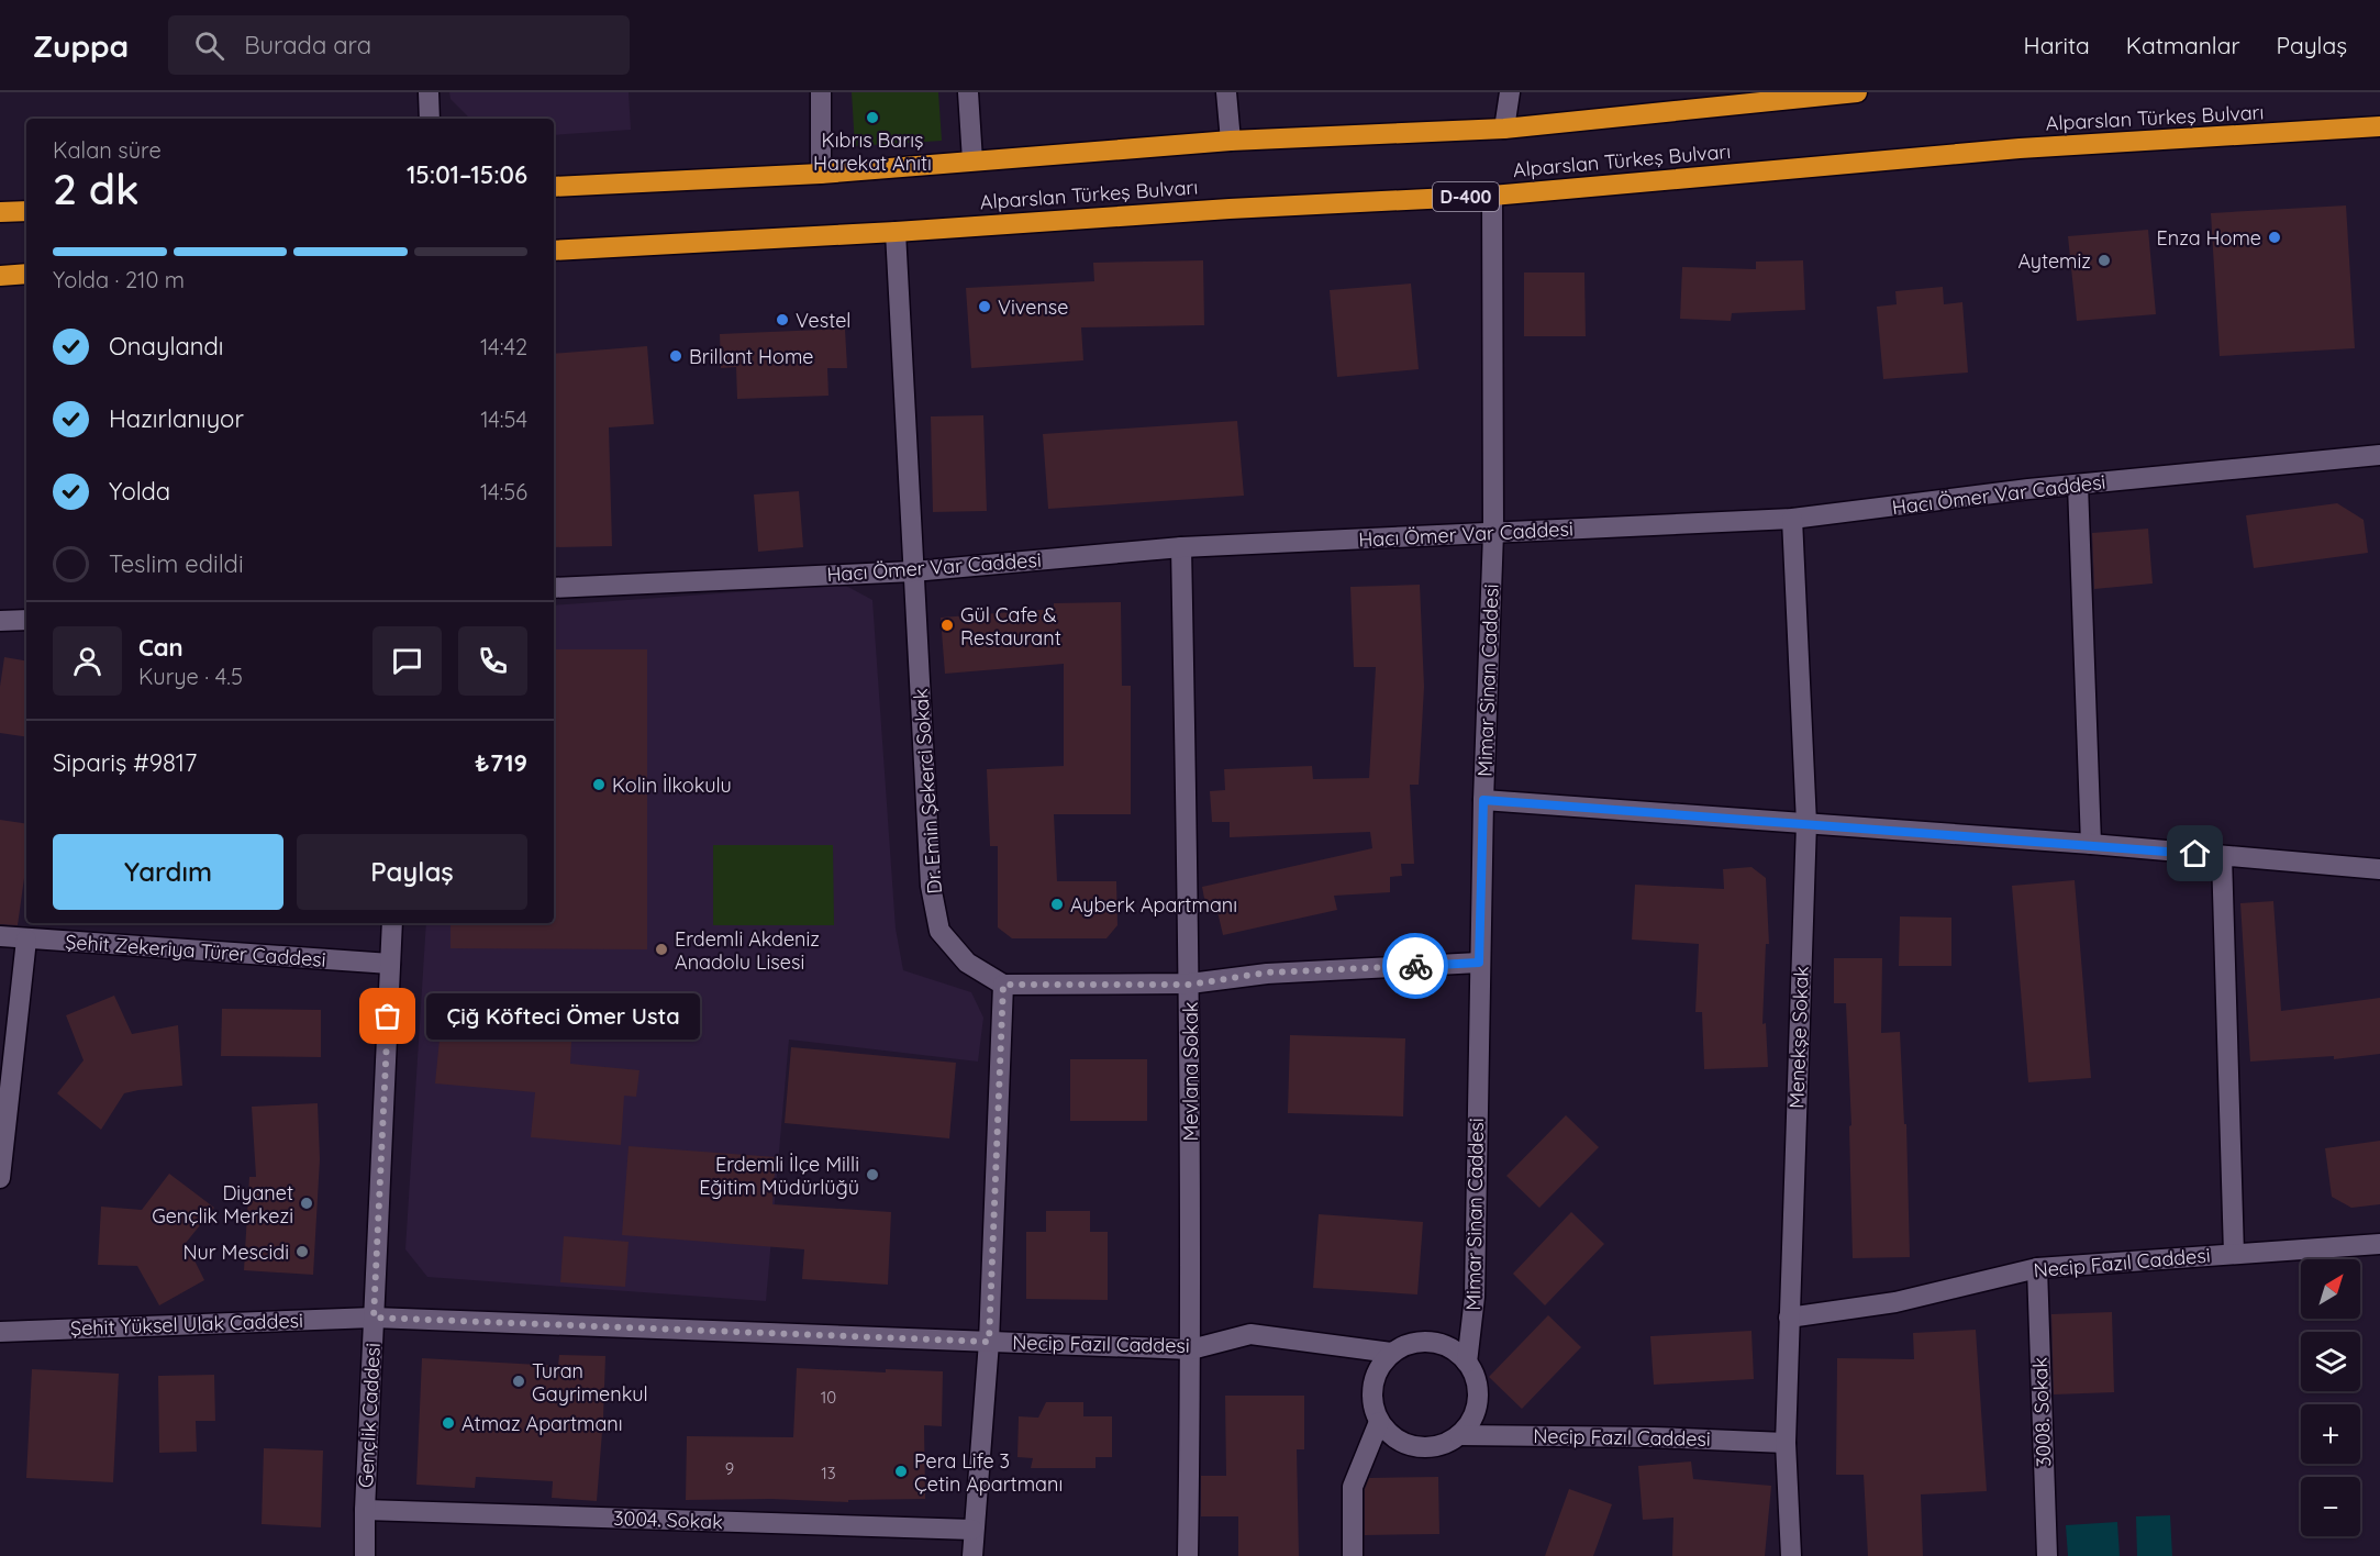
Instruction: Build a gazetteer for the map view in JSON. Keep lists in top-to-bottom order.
{
  "streets": {
    "highway": ["Alparslan Türkeş Bulvarı", "D-400"],
    "street": [
      "Hacı Ömer Var Caddesi",
      "Mimar Sinan Caddesi",
      "Dr. Emin Şekerci Sokak",
      "Şehit Zekeriya Türer Caddesi",
      "Menekşe Sokak",
      "Mevlana Sokak",
      "Necip Fazıl Caddesi",
      "Şehit Yüksel Ulak Caddesi",
      "3008. Sokak",
      "Gençlik Caddesi",
      "3004. Sokak"
    ]
  },
  "crossings": [
    ["Alparslan Türkeş Bulvarı", "Mimar Sinan Caddesi"],
    ["Alparslan Türkeş Bulvarı", "Dr. Emin Şekerci Sokak"],
    ["Hacı Ömer Var Caddesi", "Mimar Sinan Caddesi"],
    ["Hacı Ömer Var Caddesi", "Dr. Emin Şekerci Sokak"],
    ["Hacı Ömer Var Caddesi", "Menekşe Sokak"],
    ["Hacı Ömer Var Caddesi", "Mevlana Sokak"],
    ["Mimar Sinan Caddesi", "Necip Fazıl Caddesi"],
    ["Şehit Zekeriya Türer Caddesi", "Gençlik Caddesi"],
    ["Menekşe Sokak", "Necip Fazıl Caddesi"],
    ["Mevlana Sokak", "Necip Fazıl Caddesi"],
    ["Necip Fazıl Caddesi", "Şehit Yüksel Ulak Caddesi"],
    ["Necip Fazıl Caddesi", "3008. Sokak"],
    ["Necip Fazıl Caddesi", "Gençlik Caddesi"],
    ["Şehit Yüksel Ulak Caddesi", "Gençlik Caddesi"],
    ["Gençlik Caddesi", "3004. Sokak"]
  ],
  "places": [
    "Kıbrıs Barış Harekat Anıtı",
    "Enza Home",
    "Aytemiz",
    "Vivense",
    "Vestel",
    "Brillant Home",
    "Gül Cafe & Restaurant",
    "Kolin İlkokulu",
    "Ayberk Apartmanı",
    "Erdemli Akdeniz Anadolu Lisesi",
    "Çiğ Köfteci Ömer Usta",
    "Erdemli İlçe Milli Eğitim Müdürlüğü",
    "Diyanet Gençlik Merkezi",
    "Nur Mescidi",
    "Turan Gayrimenkul",
    "Atmaz Apartmanı",
    "Pera Life 3 Çetin Apartmanı"
  ],
  "house_numbers": ["10", "9", "13"],
  "north": "top right",
  "page": {
    "header": "Zuppa",
    "search": "Burada ara",
    "nav": ["Harita", "Katmanlar", "Paylaş"],
    "heading": ["2 dk", "Kalan süre", "15:01–15:06"],
    "panel": [
      "Can",
      "Kurye · 4.5",
      "Sipariş #9817",
      "₺719"
    ],
    "bar": "Yolda · 210 m",
    "list": [
      ["Onaylandı", "14:42"],
      ["Hazırlanıyor", "14:54"],
      ["Yolda", "14:56"],
      "Teslim edildi"
    ],
    "buttons": ["Yardım", "Paylaş"],
    "bubble": "Çiğ Köfteci Ömer Usta",
    "map_buttons": ["+", "−"]
  }
}
